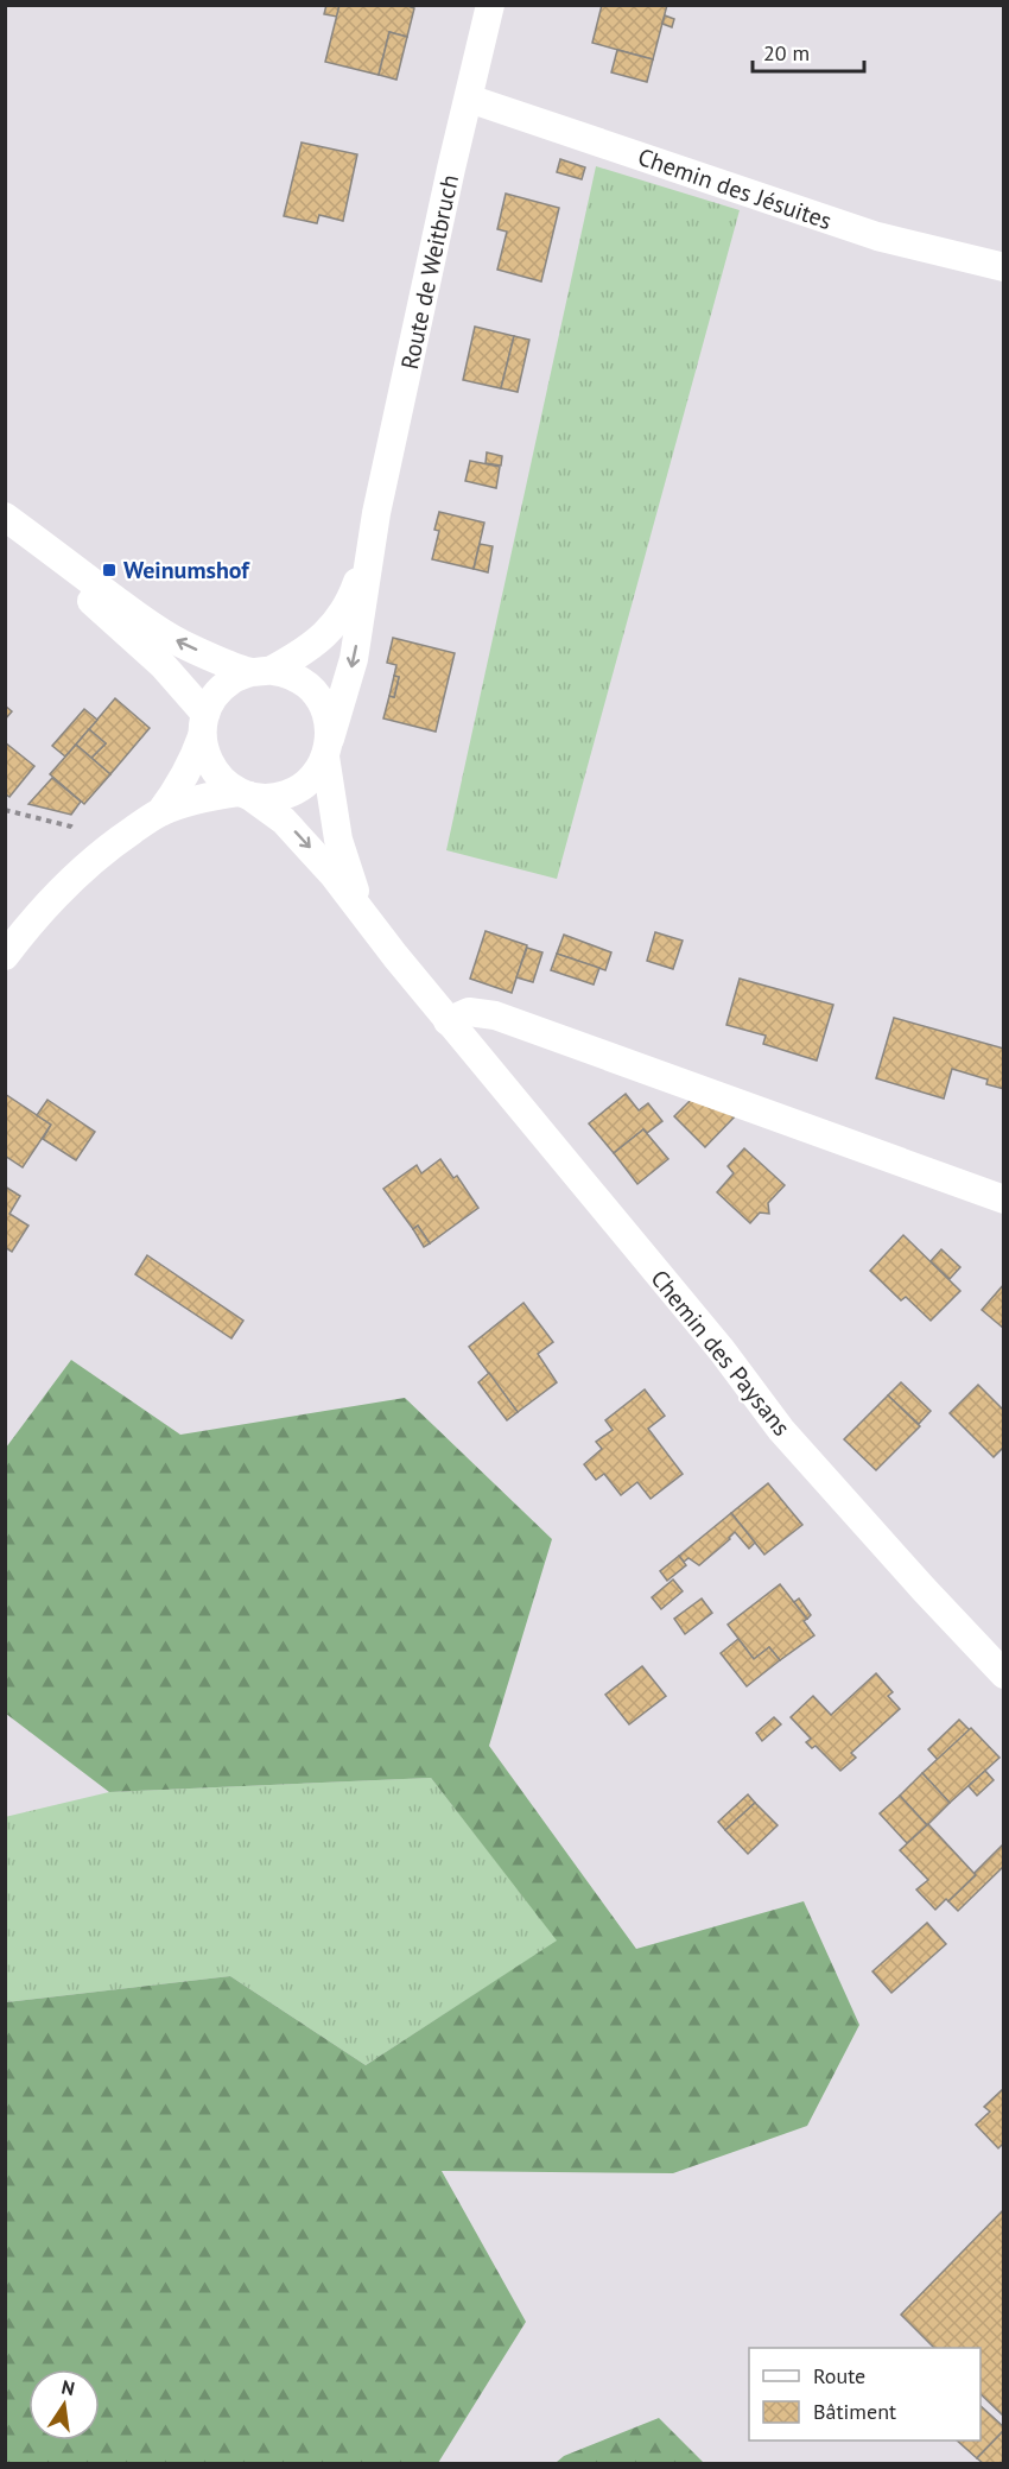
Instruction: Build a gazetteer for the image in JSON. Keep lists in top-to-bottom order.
{
  "streets": {
    "street": ["Chemin des Jésuites", "Route de Weitbruch", "Chemin des Paysans"]
  },
  "crossings": [
    ["Chemin des Jésuites", "Route de Weitbruch"],
    ["Route de Weitbruch", "Chemin des Paysans"]
  ],
  "places": {
    "transit": ["Weinumshof"]
  },
  "legend": ["Route", "Bâtiment"],
  "scale_bar": "20 m",
  "north": "top"
}
